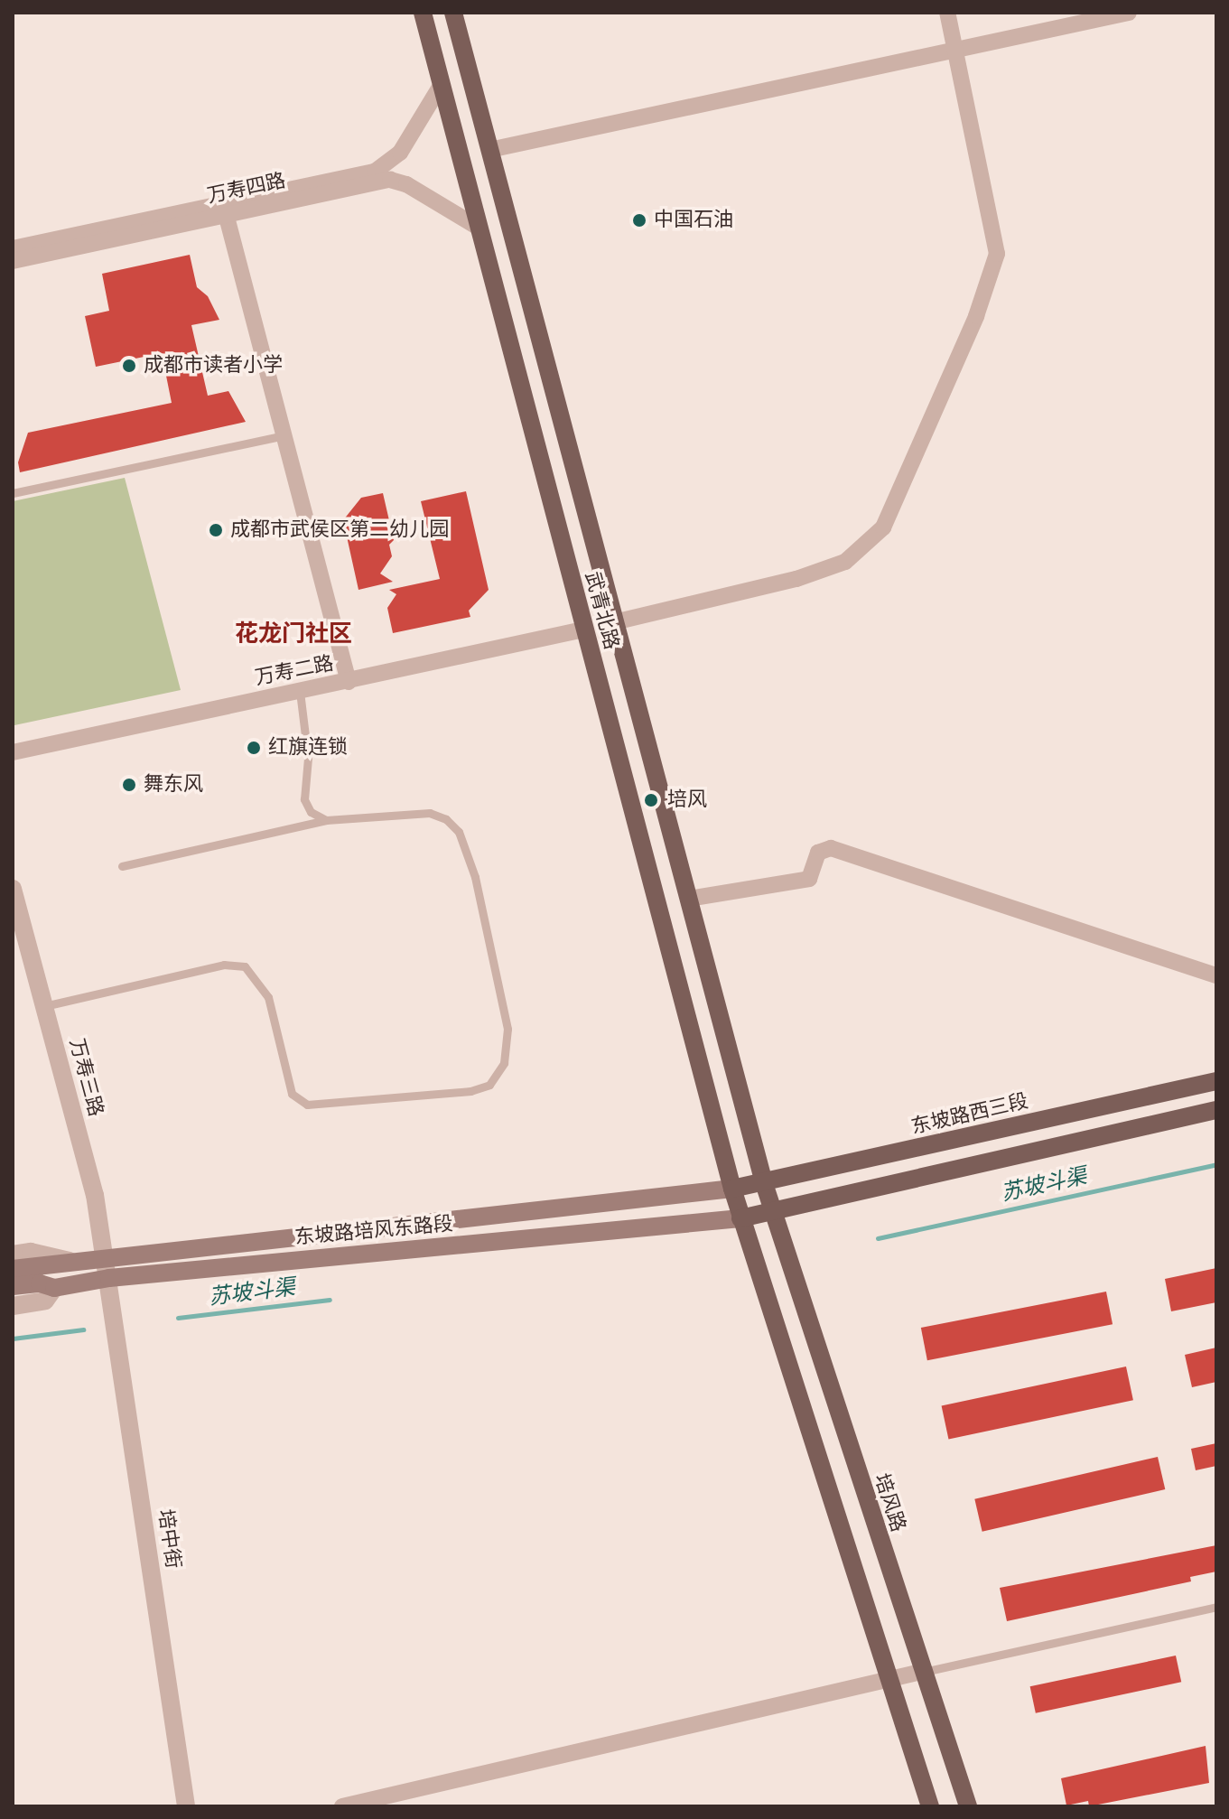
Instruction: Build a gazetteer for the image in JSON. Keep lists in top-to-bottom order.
{
  "streets": {
    "main road": [
      "武青北路",
      "东坡路西三段",
      "东坡路培风东路段",
      "培风路"
    ],
    "street": [
      "万寿四路",
      "万寿二路",
      "万寿三路",
      "培中街"
    ]
  },
  "crossings": [
    ["万寿四路", "武青北路"],
    ["武青北路", "万寿二路"],
    ["武青北路", "东坡路西三段"],
    ["武青北路", "东坡路培风东路段"],
    ["武青北路", "培风路"],
    ["万寿三路", "东坡路培风东路段"],
    ["万寿三路", "培中街"],
    ["东坡路西三段", "东坡路培风东路段"],
    ["东坡路培风东路段", "培中街"]
  ],
  "districts": ["花龙门社区"],
  "water": ["苏坡斗渠"],
  "places": [
    "中国石油",
    "成都市读者小学",
    "成都市武侯区第二幼儿园",
    "红旗连锁",
    "舞东风",
    "培风"
  ]
}
